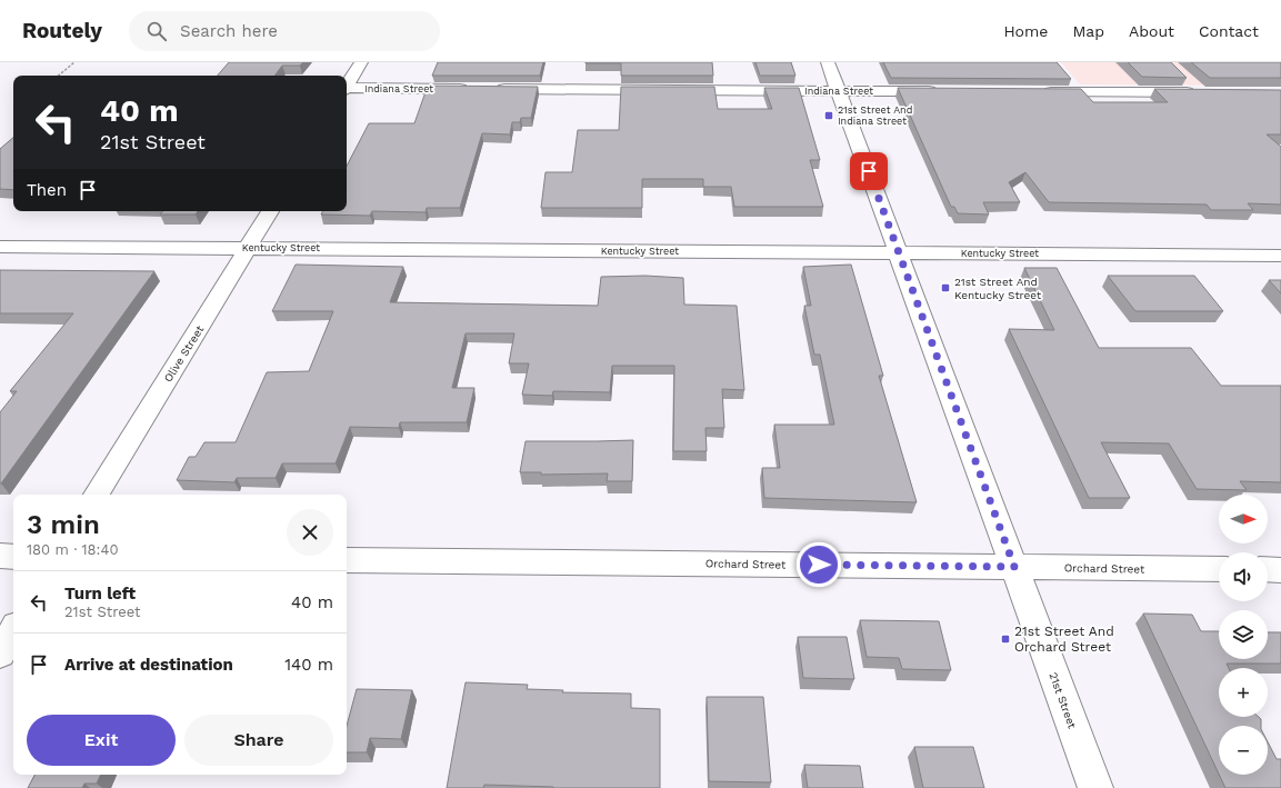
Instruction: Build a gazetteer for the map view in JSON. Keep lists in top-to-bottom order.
{
  "streets": {
    "street": [
      "Indiana Street",
      "Kentucky Street",
      "Olive Street",
      "Orchard Street",
      "21st Street"
    ]
  },
  "crossings": [
    ["Indiana Street", "21st Street"],
    ["Kentucky Street", "Olive Street"],
    ["Kentucky Street", "21st Street"],
    ["Orchard Street", "21st Street"]
  ],
  "places": {
    "transit": ["21st Street And Indiana Street", "21st Street And Kentucky Street", "21st Street And Orchard Street"]
  },
  "north": "right",
  "page": {
    "header": "Routely",
    "search": "Search here",
    "nav": [
      "Home",
      "Map",
      "About",
      "Contact"
    ],
    "turn": ["40 m", "21st Street"],
    "then": "Then",
    "map_buttons": ["+", "−"],
    "heading": ["3 min", "180 m · 18:40"],
    "list": [
      {
        "name": "Turn left",
        "note": "21st Street",
        "value": "40 m"
      },
      {
        "name": "Arrive at destination",
        "value": "140 m"
      }
    ],
    "buttons": ["Exit", "Share"]
  }
}
